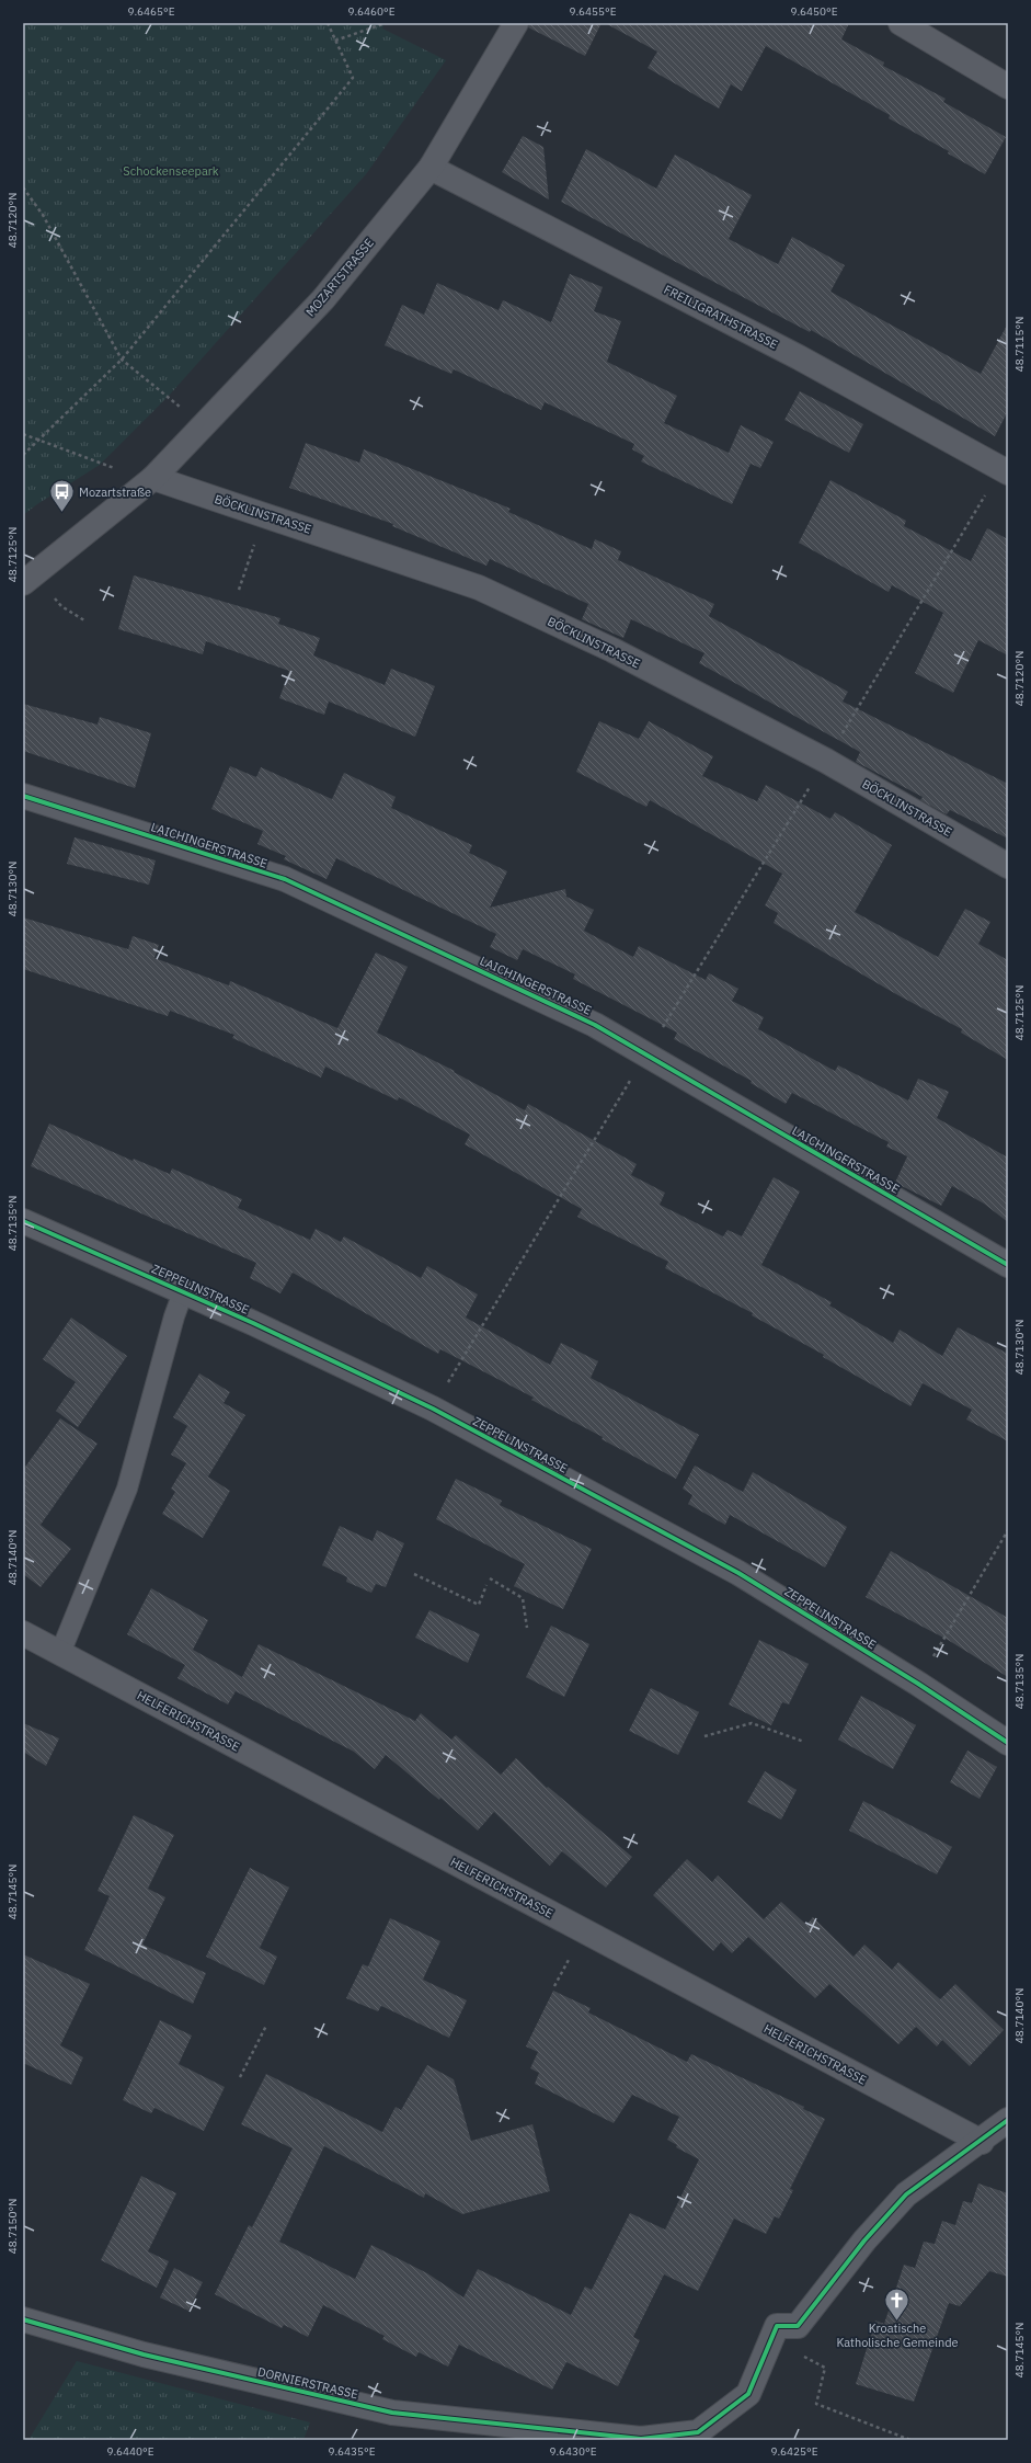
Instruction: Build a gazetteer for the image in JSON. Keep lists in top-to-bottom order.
{
  "streets": {
    "street": [
      "MOZARTSTRASSE",
      "FREILIGRATHSTRASSE",
      "BÖCKLINSTRASSE",
      "LAICHINGERSTRASSE",
      "ZEPPELINSTRASSE",
      "HELFERICHSTRASSE",
      "DORNIERSTRASSE"
    ]
  },
  "crossings": [
    ["MOZARTSTRASSE", "FREILIGRATHSTRASSE"],
    ["MOZARTSTRASSE", "BÖCKLINSTRASSE"]
  ],
  "parks": ["Schockenseepark"],
  "places": {
    "bus stop": ["Mozartstraße"],
    "church": ["Kroatische Katholische Gemeinde"]
  },
  "coordinates": [
    "9.6465°E",
    "9.6460°E",
    "9.6455°E",
    "9.6450°E",
    "48.7120°N",
    "48.7115°N",
    "48.7125°N",
    "48.7130°N",
    "48.7135°N",
    "48.7140°N",
    "48.7145°N",
    "48.7150°N",
    "9.6440°E",
    "9.6435°E",
    "9.6430°E",
    "9.6425°E"
  ]
}
